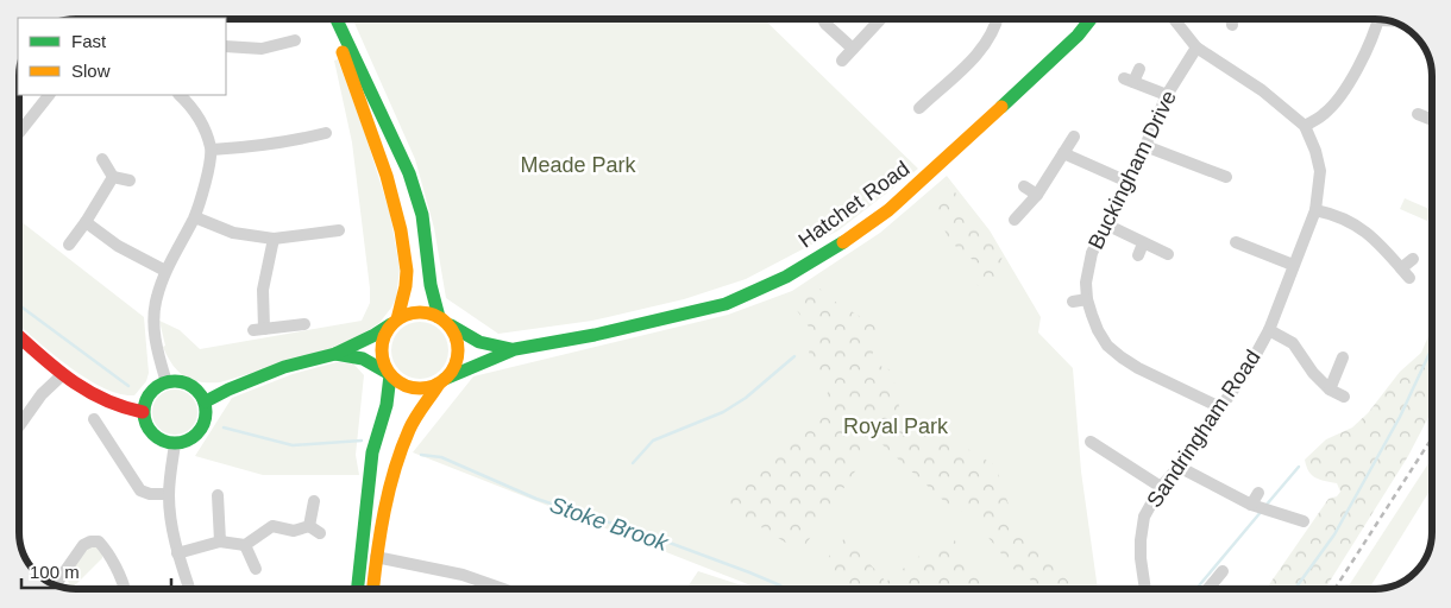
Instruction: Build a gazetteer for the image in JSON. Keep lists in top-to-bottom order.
{
  "streets": {
    "street": ["Buckingham Drive", "Hatchet Road", "Sandringham Road"]
  },
  "crossings": [
    ["Buckingham Drive", "Sandringham Road"]
  ],
  "water": ["Stoke Brook"],
  "parks": ["Meade Park", "Royal Park"],
  "legend": ["Fast", "Slow"],
  "scale_bar": "100 m"
}
